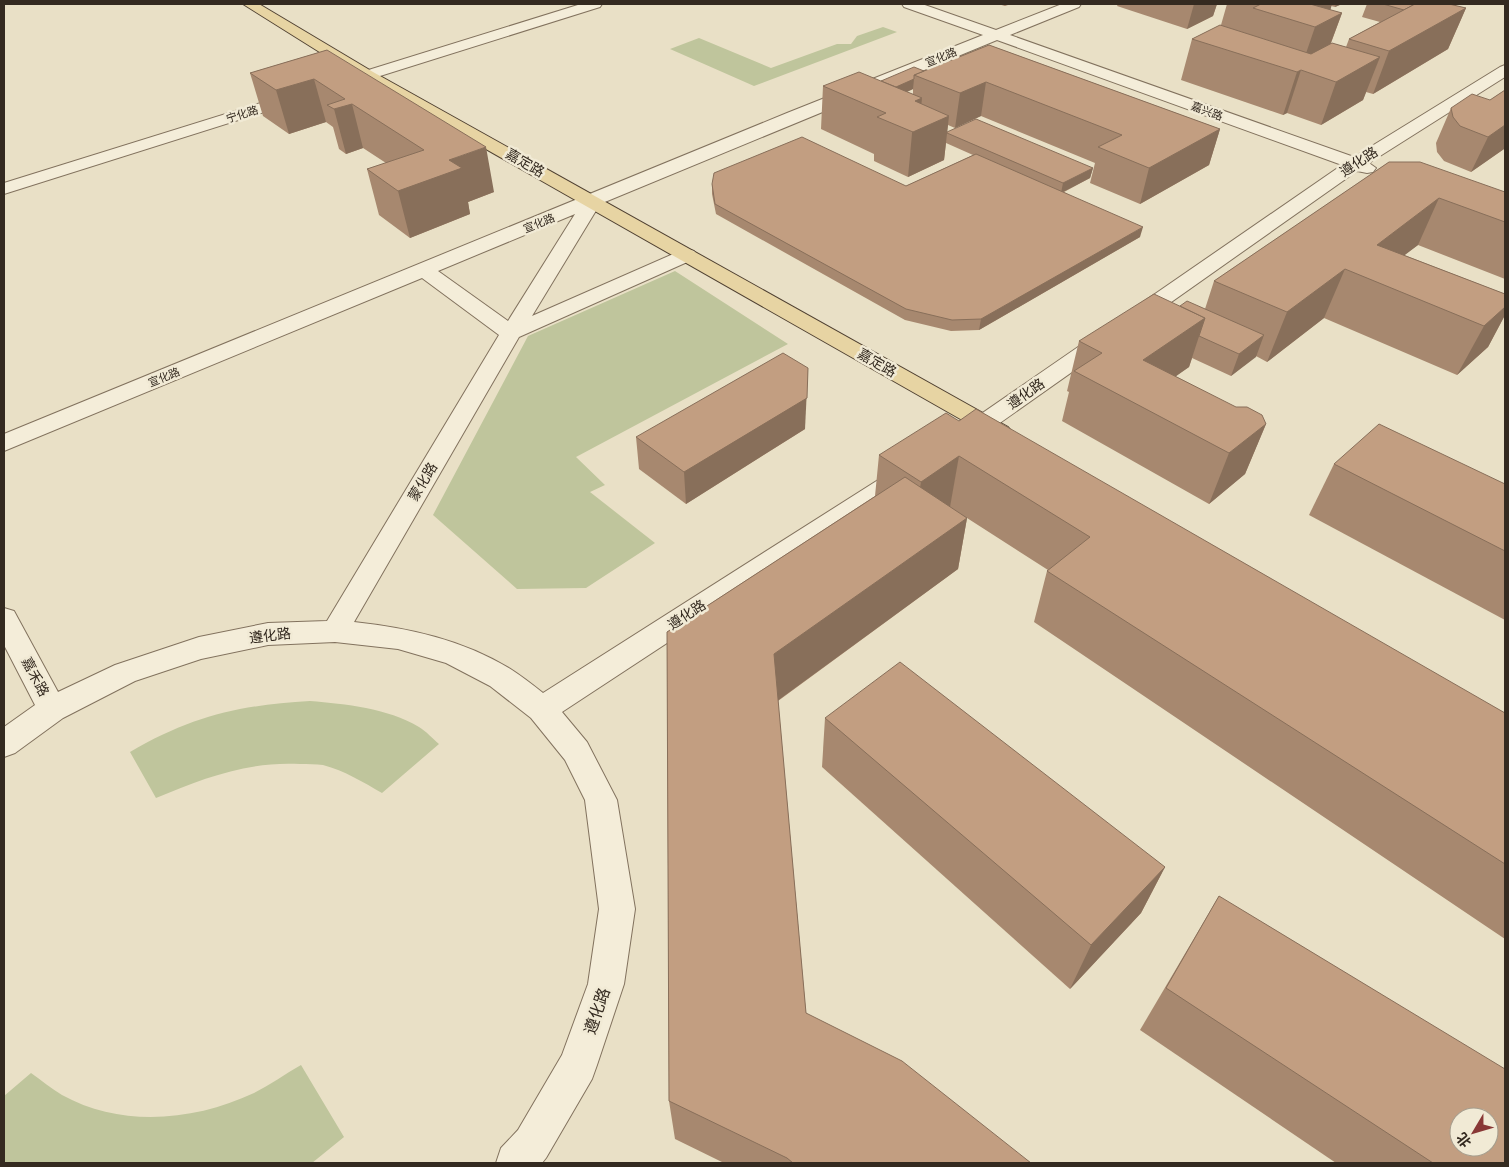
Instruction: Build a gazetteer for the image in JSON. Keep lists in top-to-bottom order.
{
  "streets": {
    "main road": ["嘉定路"],
    "street": [
      "宣化路",
      "嘉兴路",
      "宁化路",
      "遵化路",
      "蒙化路",
      "嘉禾路"
    ]
  },
  "crossings": [
    ["宣化路", "嘉兴路"],
    ["宣化路", "嘉定路"],
    ["宣化路", "蒙化路"],
    ["嘉兴路", "遵化路"],
    ["宁化路", "嘉定路"],
    ["遵化路", "嘉定路"],
    ["遵化路", "蒙化路"],
    ["遵化路", "嘉禾路"],
    ["嘉定路", "蒙化路"]
  ],
  "north": "bottom left"
}
